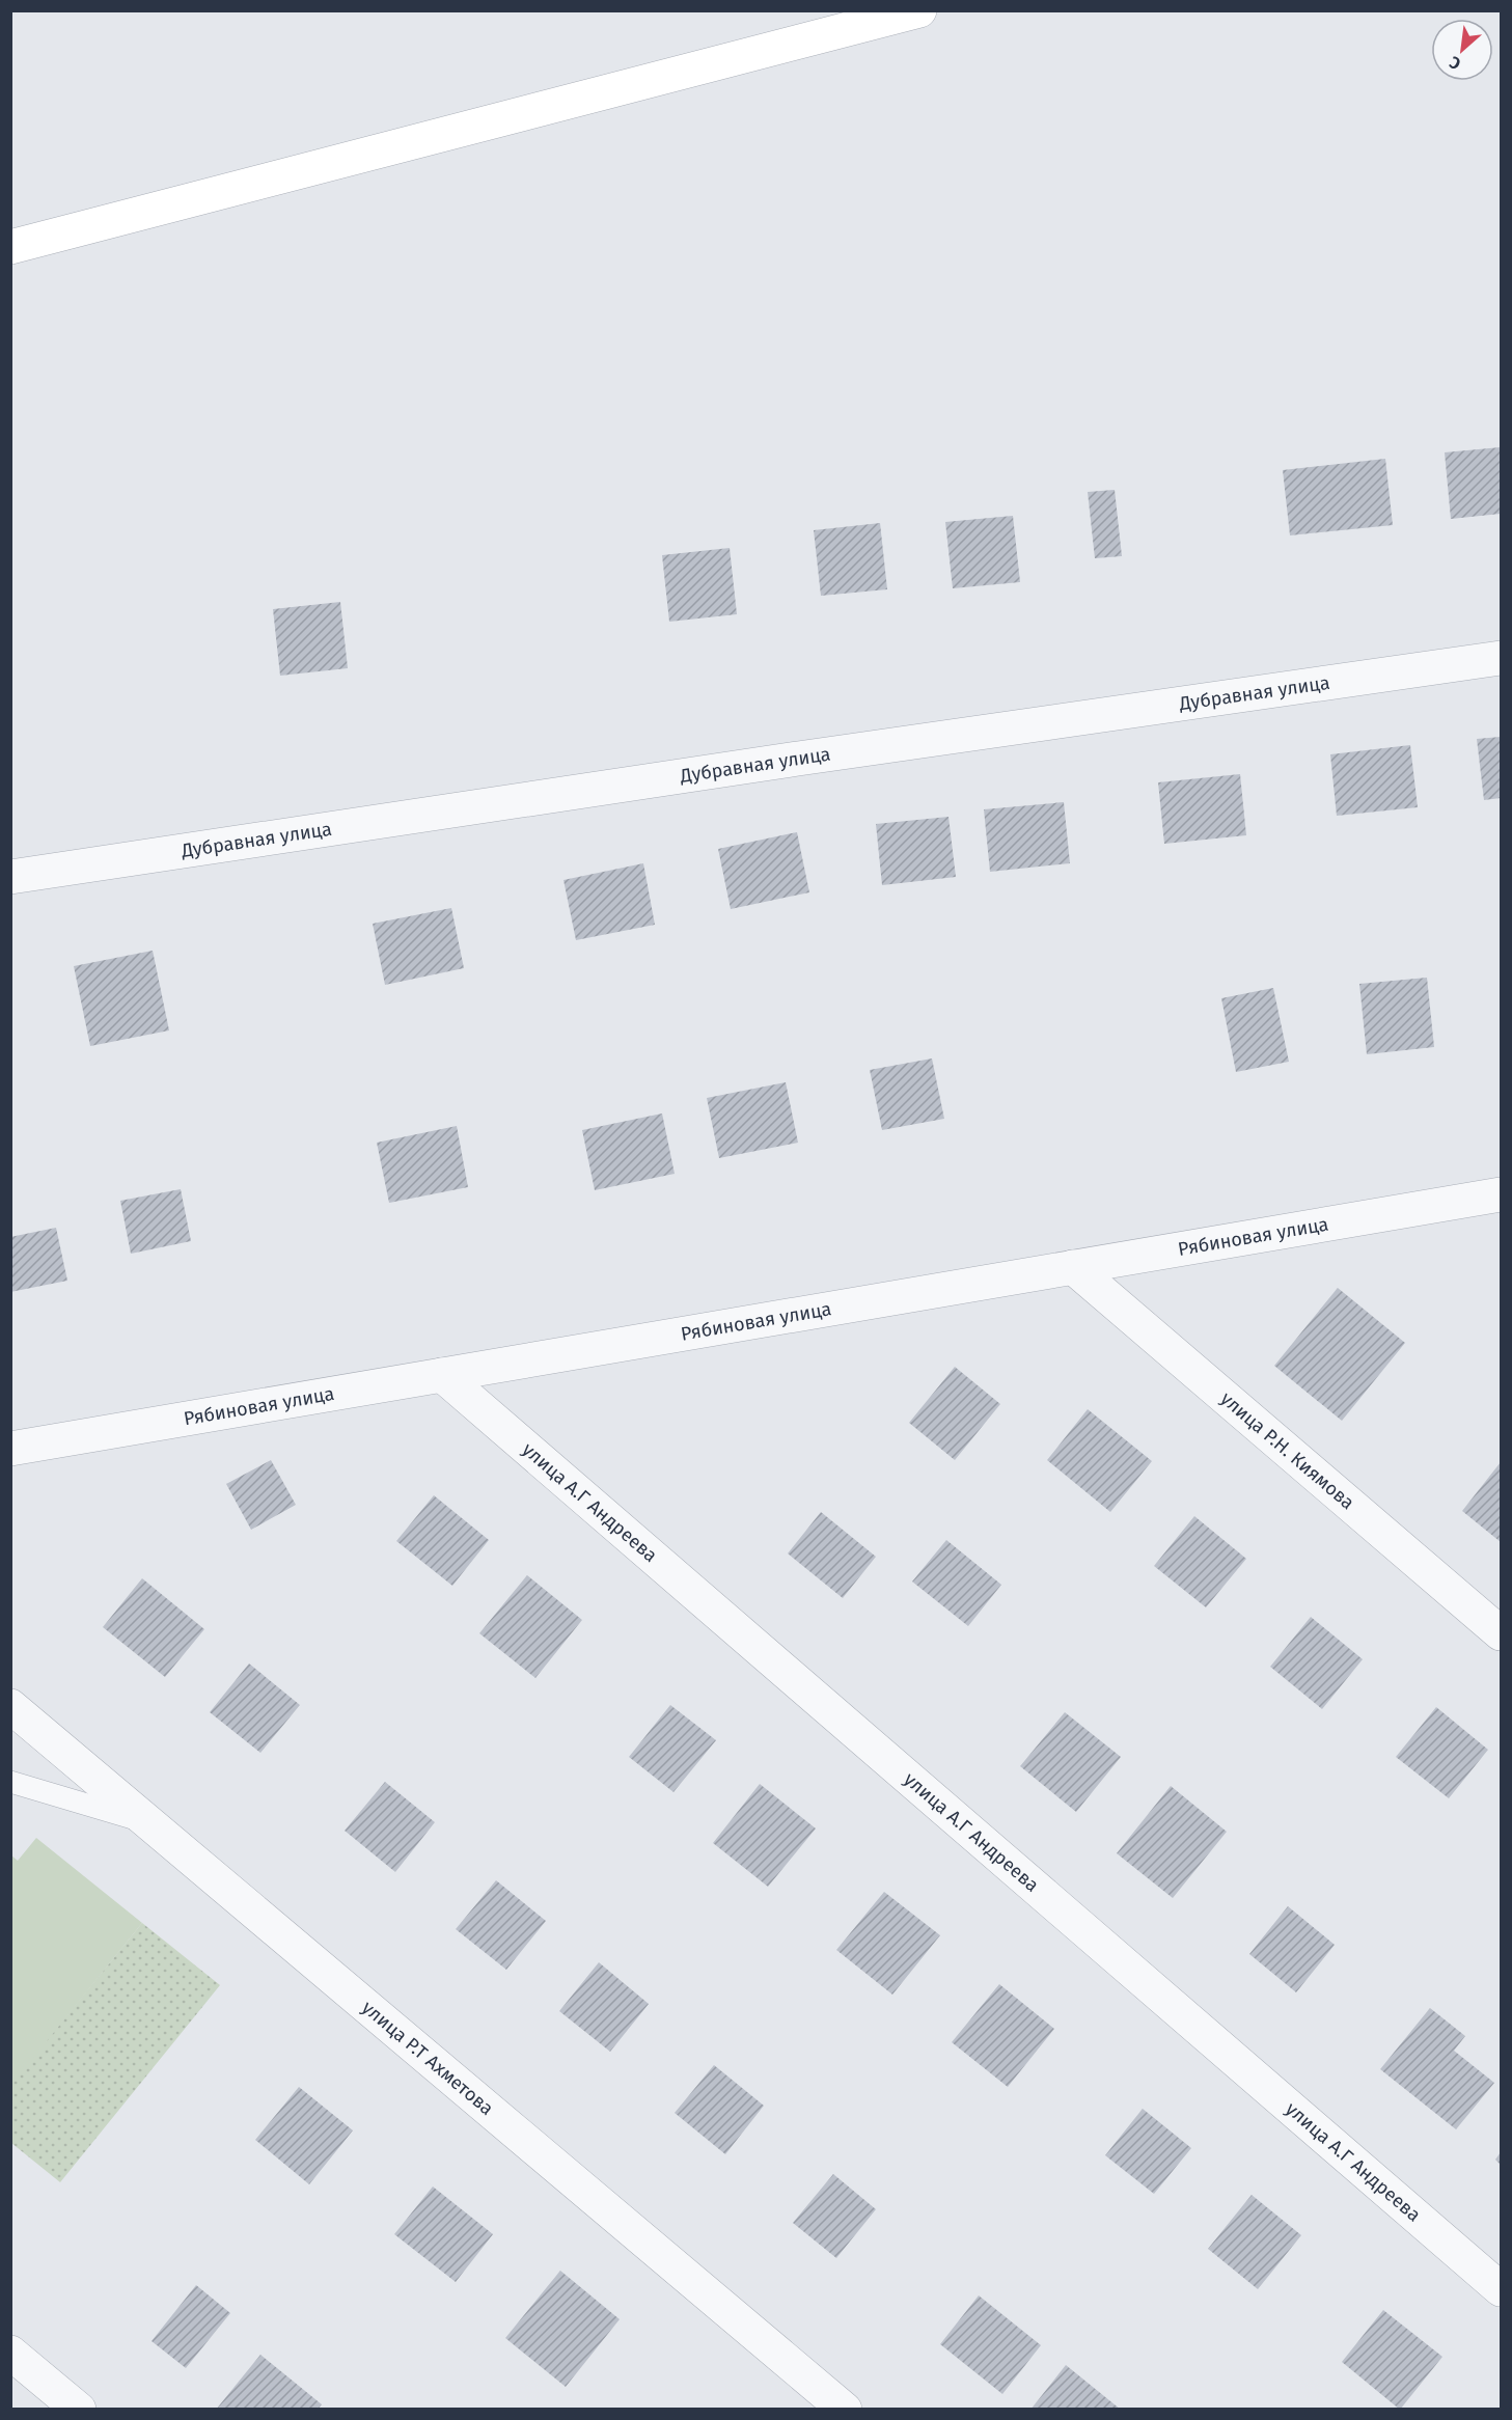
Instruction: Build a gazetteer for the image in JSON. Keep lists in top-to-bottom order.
{
  "streets": {
    "street": [
      "Дубравная улица",
      "Рябиновая улица",
      "улица Р.Н. Киямова",
      "улица А.Г Андреева",
      "улица Р.Т Ахметова"
    ]
  },
  "crossings": [
    ["Рябиновая улица", "улица Р.Н. Киямова"],
    ["Рябиновая улица", "улица А.Г Андреева"]
  ],
  "north": "bottom left"
}
